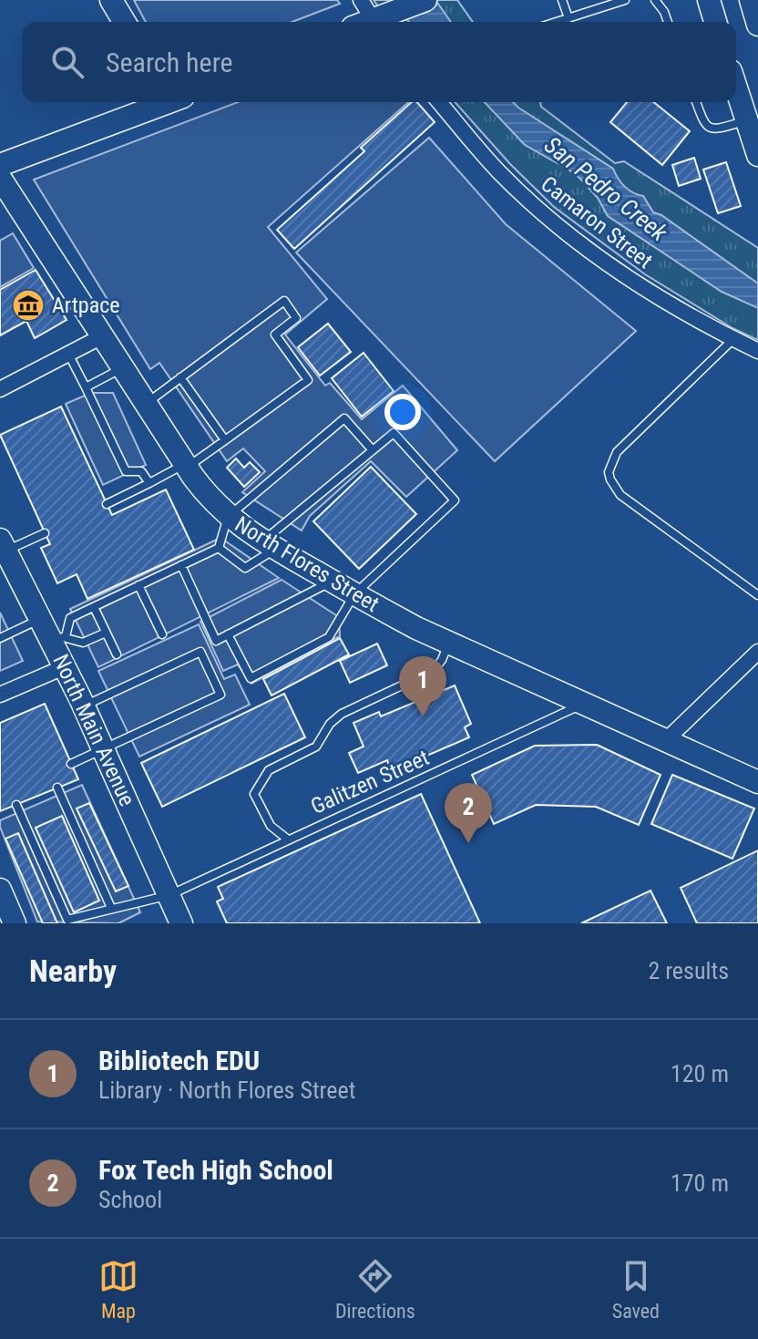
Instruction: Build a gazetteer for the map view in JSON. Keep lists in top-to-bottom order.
{
  "streets": {
    "main road": ["North Flores Street", "North Main Avenue"],
    "street": ["Camaron Street"],
    "lane": ["Galitzen Street"]
  },
  "crossings": [
    ["North Flores Street", "Galitzen Street"],
    ["North Main Avenue", "Galitzen Street"]
  ],
  "water": ["San Pedro Creek"],
  "places": {
    "museum": ["Artpace"]
  },
  "page": {
    "search": "Search here",
    "pins": ["1", "2"],
    "heading": ["Nearby", "2 results"],
    "list": [
      {
        "mark": "1",
        "name": "Bibliotech EDU",
        "note": "Library · North Flores Street",
        "value": "120 m"
      },
      {
        "mark": "2",
        "name": "Fox Tech High School",
        "note": "School",
        "value": "170 m"
      }
    ],
    "nav": ["Map", "Directions", "Saved"]
  }
}
